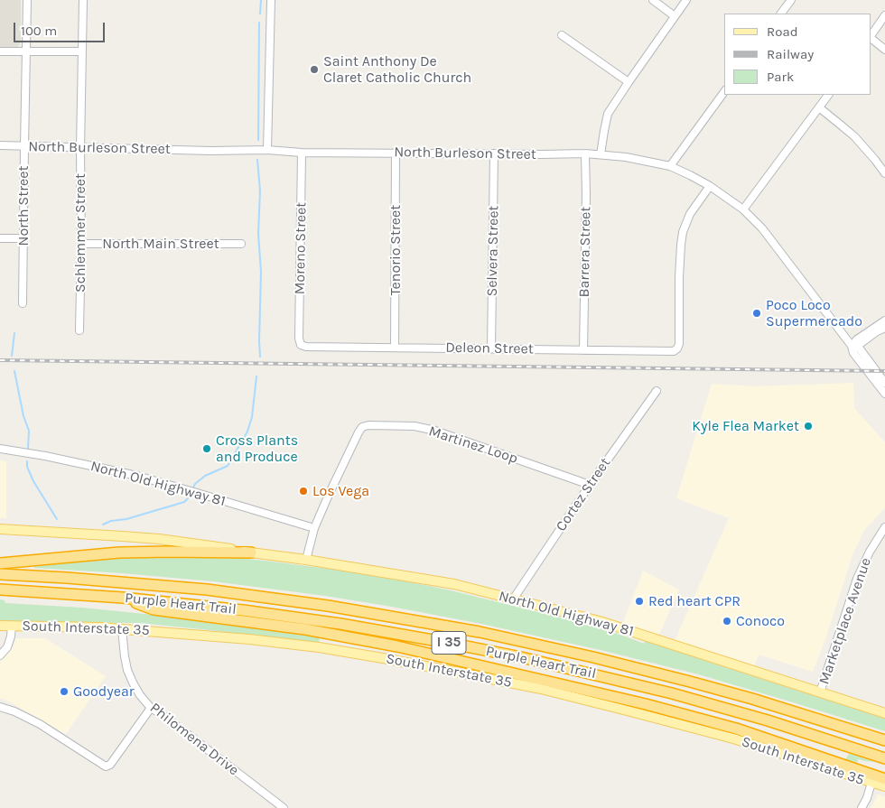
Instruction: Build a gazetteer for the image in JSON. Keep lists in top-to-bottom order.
{
  "streets": {
    "highway": ["Purple Heart Trail", "I 35"],
    "main road": ["North Old Highway 81", "South Interstate 35"],
    "street": [
      "North Burleson Street",
      "North Street",
      "Schlemmer Street",
      "North Main Street",
      "Moreno Street",
      "Tenorio Street",
      "Selvera Street",
      "Barrera Street",
      "Deleon Street",
      "Martinez Loop",
      "Cortez Street",
      "Marketplace Avenue",
      "Philomena Drive"
    ]
  },
  "crossings": [
    ["North Burleson Street", "North Street"],
    ["North Burleson Street", "Schlemmer Street"],
    ["North Burleson Street", "Moreno Street"],
    ["North Burleson Street", "Tenorio Street"],
    ["North Burleson Street", "Selvera Street"],
    ["North Burleson Street", "Barrera Street"],
    ["North Burleson Street", "Deleon Street"],
    ["Schlemmer Street", "North Main Street"],
    ["Moreno Street", "Deleon Street"],
    ["Tenorio Street", "Deleon Street"],
    ["Selvera Street", "Deleon Street"],
    ["Barrera Street", "Deleon Street"],
    ["Martinez Loop", "North Old Highway 81"],
    ["Martinez Loop", "Cortez Street"],
    ["North Old Highway 81", "Cortez Street"],
    ["North Old Highway 81", "Marketplace Avenue"],
    ["South Interstate 35", "Philomena Drive"]
  ],
  "places": [
    "Saint Anthony De Claret Catholic Church",
    "Poco Loco Supermercado",
    "Kyle Flea Market",
    "Cross Plants and Produce",
    "Los Vega",
    "Red heart CPR",
    "Conoco",
    "Goodyear"
  ],
  "legend": ["Road", "Railway", "Park"],
  "scale_bar": "100 m"
}
